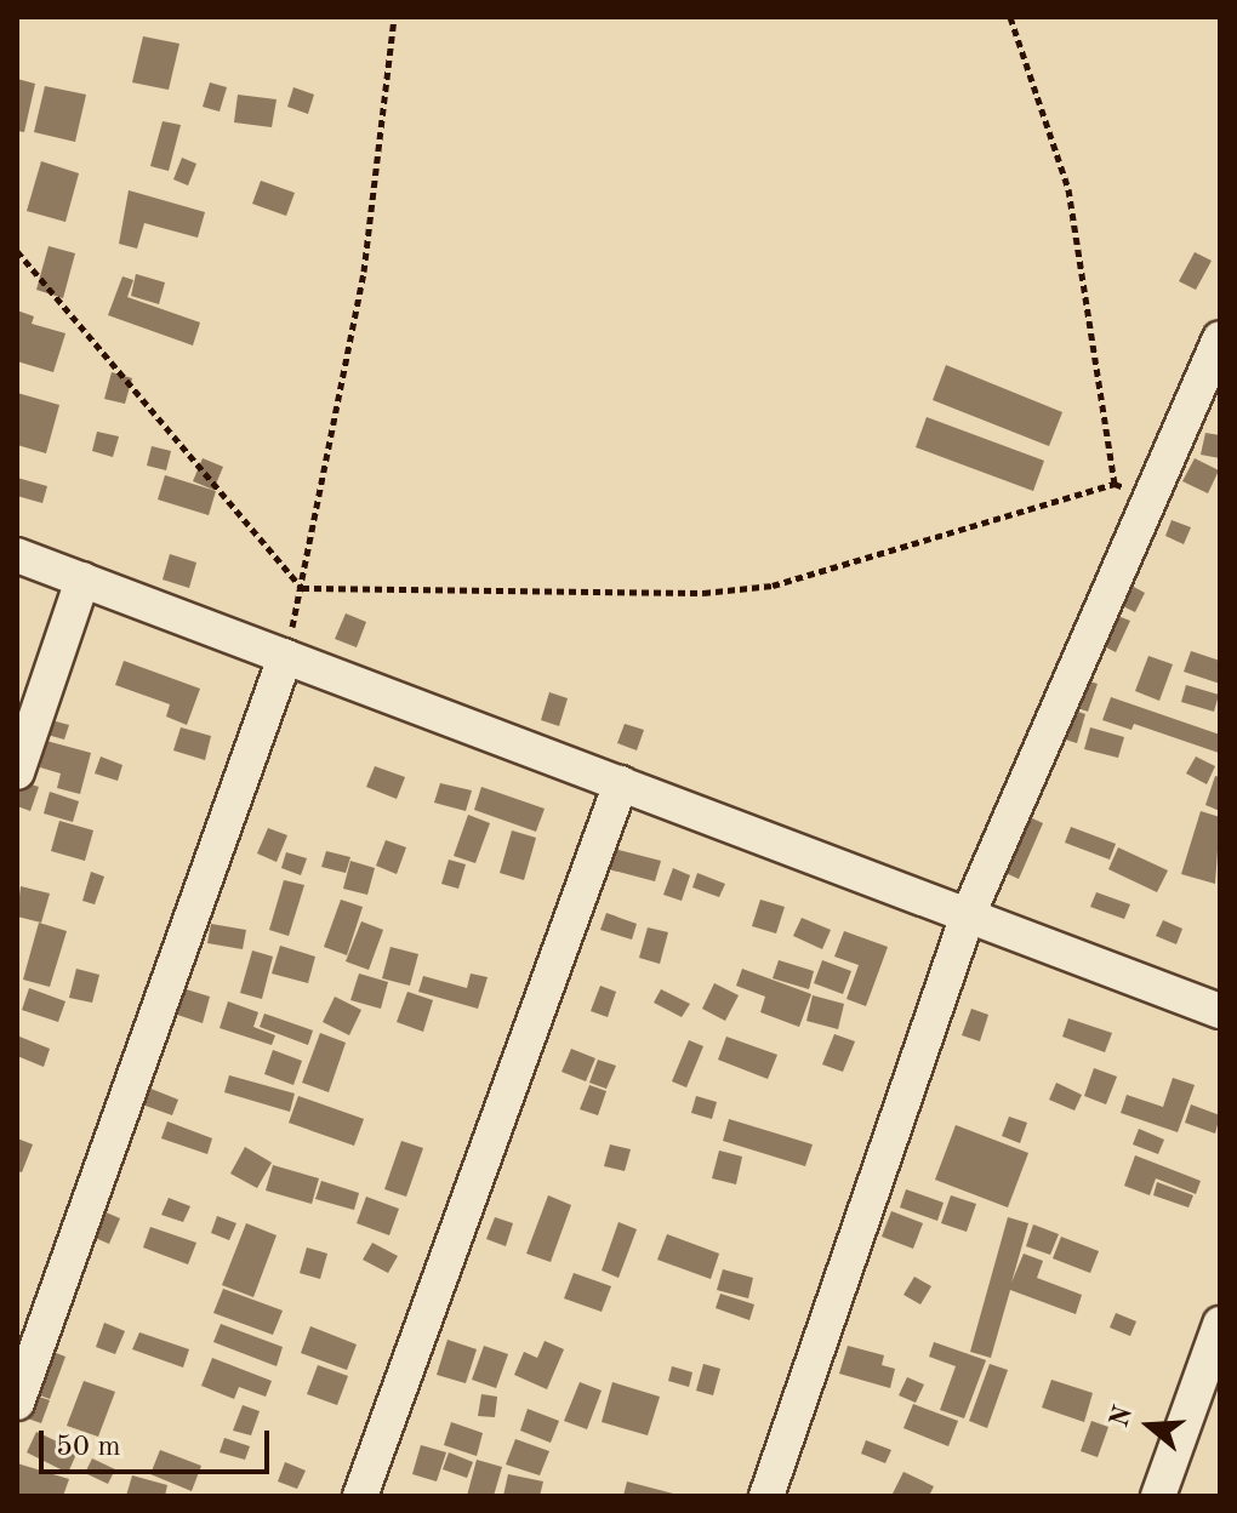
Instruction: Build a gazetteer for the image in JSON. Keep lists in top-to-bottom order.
{
  "scale_bar": "50 m",
  "north": "left"
}
